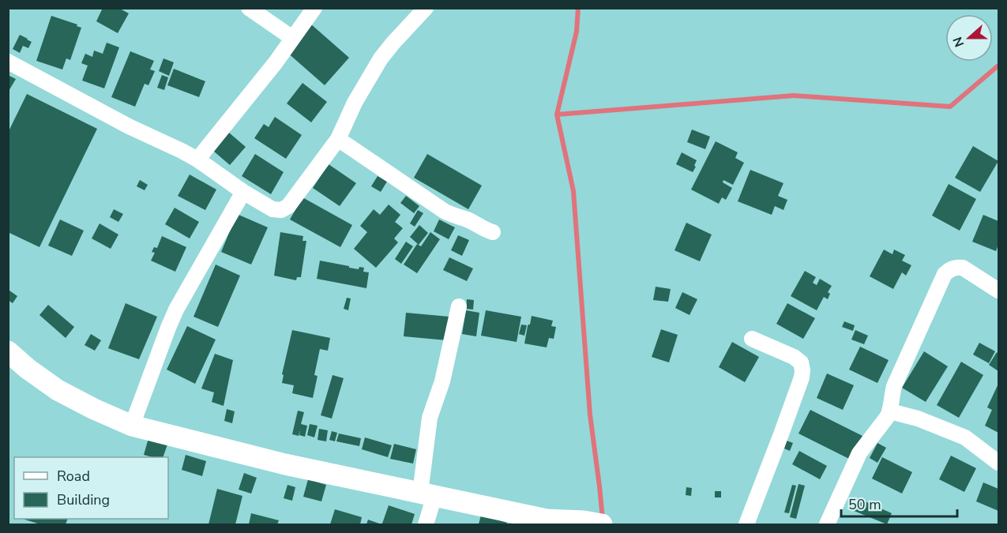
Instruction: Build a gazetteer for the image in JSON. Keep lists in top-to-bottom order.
{
  "legend": ["Road", "Building"],
  "scale_bar": "50 m",
  "north": "left"
}
